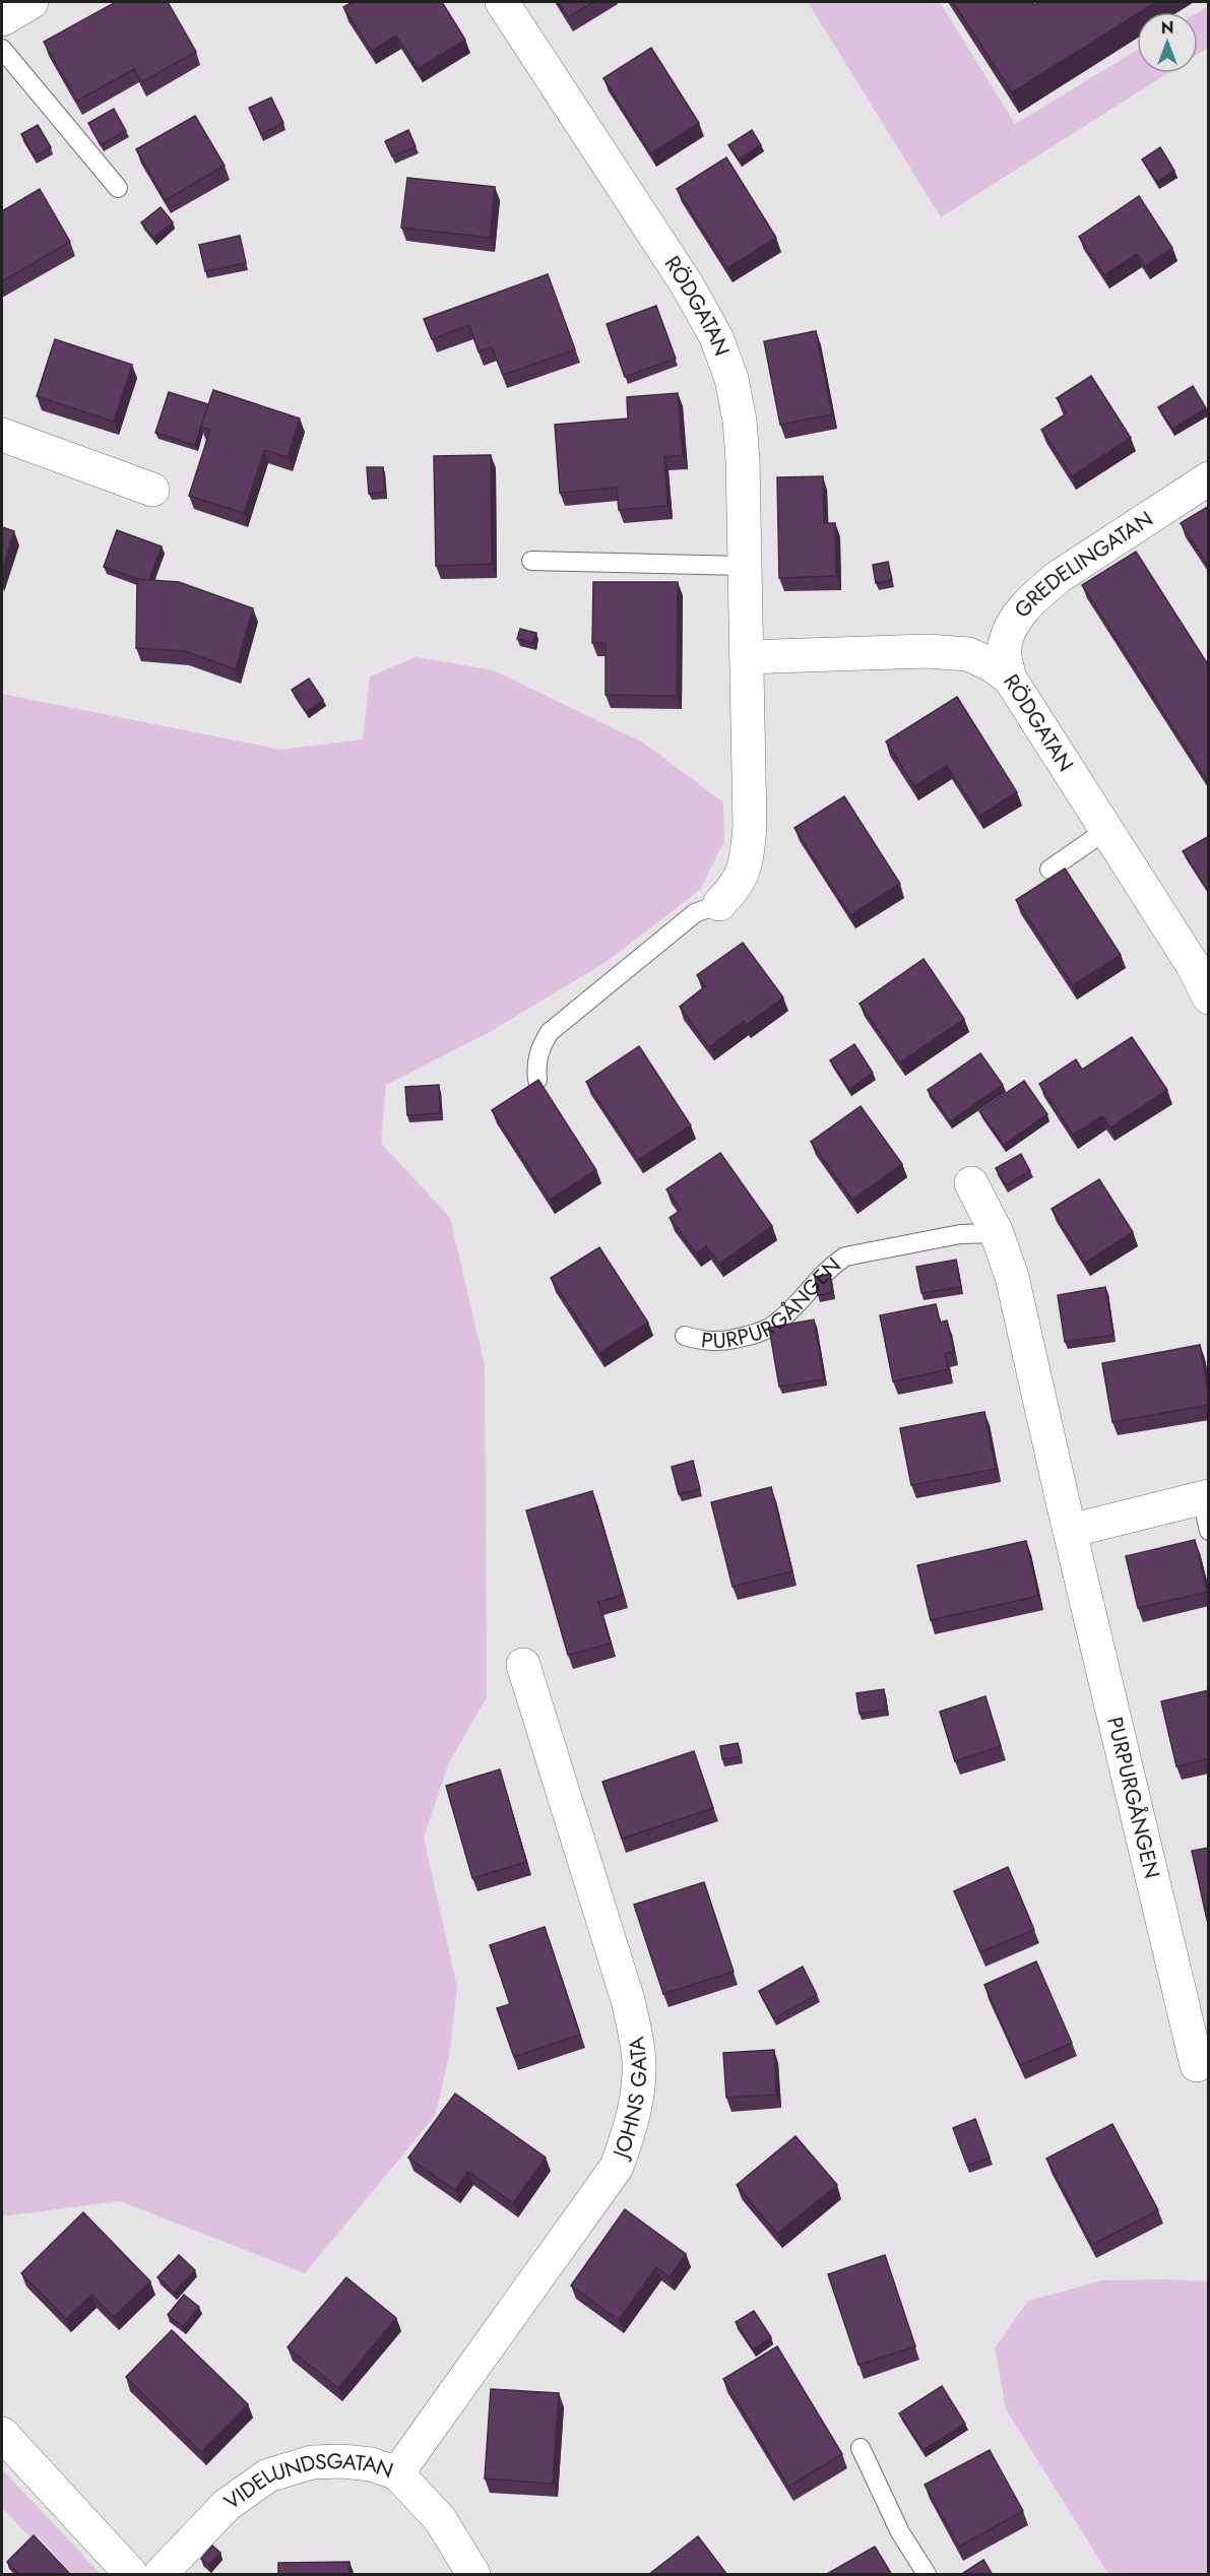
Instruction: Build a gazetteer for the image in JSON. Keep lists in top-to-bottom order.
{
  "streets": {
    "street": [
      "RÖDGATAN",
      "GREDELINGATAN",
      "PURPURGÅNGEN",
      "JOHNS GATA",
      "VIDELUNDSGATAN"
    ]
  },
  "crossings": [
    ["RÖDGATAN", "GREDELINGATAN"],
    ["JOHNS GATA", "VIDELUNDSGATAN"]
  ],
  "north": "top"
}
